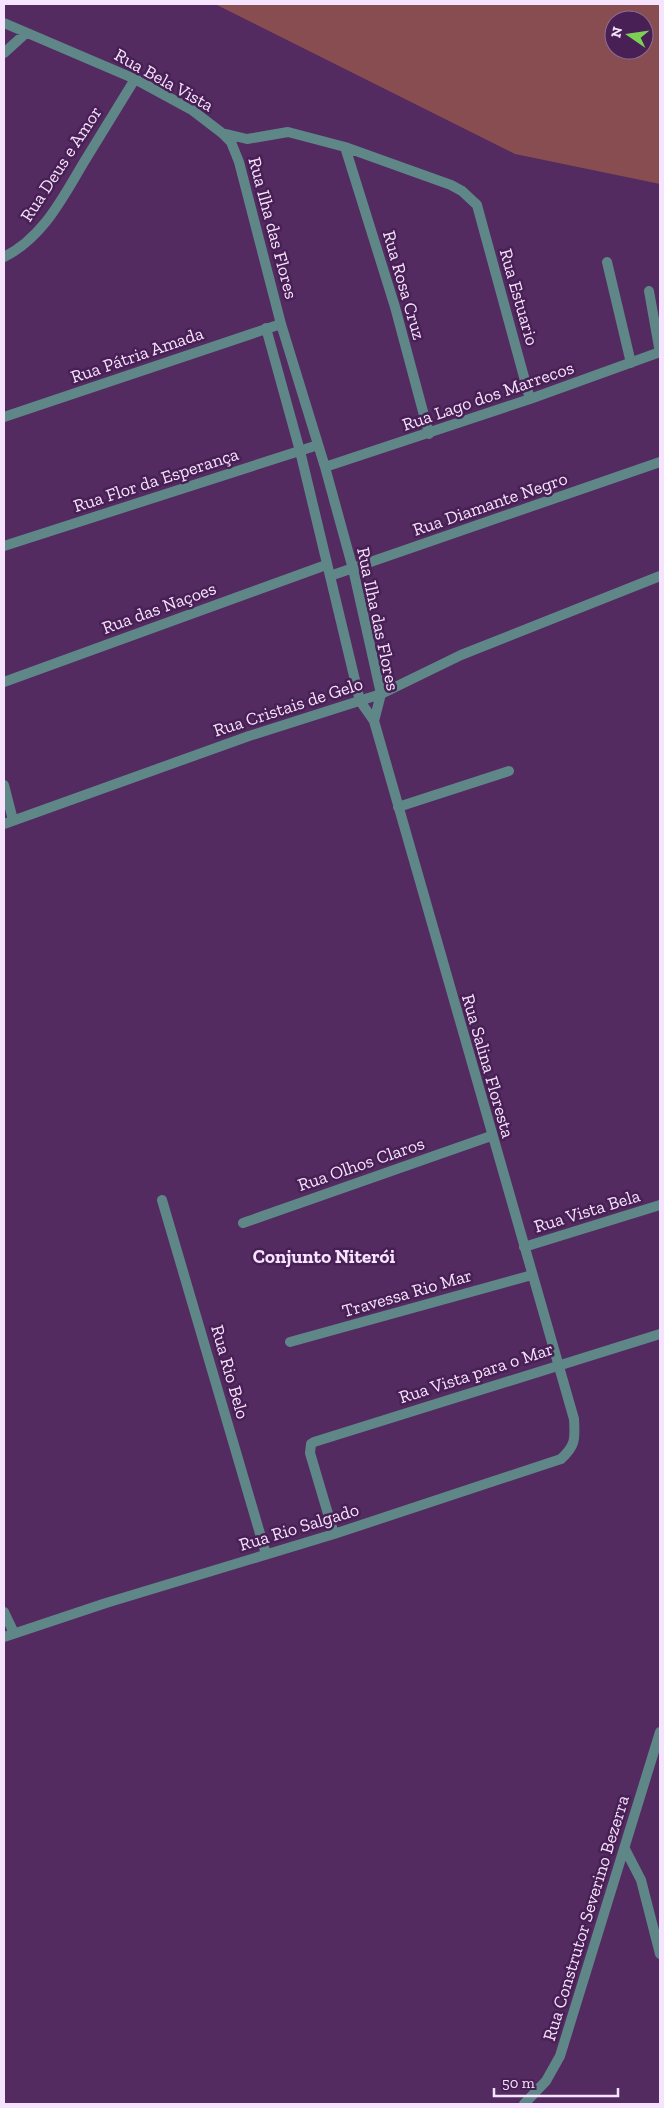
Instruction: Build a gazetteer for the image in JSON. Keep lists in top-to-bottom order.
{
  "streets": {
    "street": [
      "Rua Bela Vista",
      "Rua Deus e Amor",
      "Rua Ilha das Flores",
      "Rua Rosa Cruz",
      "Rua Estuario",
      "Rua Pátria Amada",
      "Rua Lago dos Marrecos",
      "Rua Flor da Esperança",
      "Rua Diamante Negro",
      "Rua das Naçoes",
      "Rua Cristais de Gelo",
      "Rua Salina Floresta",
      "Rua Olhos Claros",
      "Rua Vista Bela",
      "Travessa Rio Mar",
      "Rua Rio Belo",
      "Rua Vista para o Mar",
      "Rua Rio Salgado",
      "Rua Construtor Severino Bezerra"
    ]
  },
  "crossings": [
    ["Rua Bela Vista", "Rua Deus e Amor"],
    ["Rua Bela Vista", "Rua Ilha das Flores"],
    ["Rua Bela Vista", "Rua Rosa Cruz"],
    ["Rua Bela Vista", "Rua Estuario"],
    ["Rua Ilha das Flores", "Rua Pátria Amada"],
    ["Rua Ilha das Flores", "Rua Lago dos Marrecos"],
    ["Rua Ilha das Flores", "Rua Flor da Esperança"],
    ["Rua Ilha das Flores", "Rua Diamante Negro"],
    ["Rua Ilha das Flores", "Rua das Naçoes"],
    ["Rua Ilha das Flores", "Rua Cristais de Gelo"],
    ["Rua Ilha das Flores", "Rua Salina Floresta"],
    ["Rua Rosa Cruz", "Rua Lago dos Marrecos"],
    ["Rua Estuario", "Rua Lago dos Marrecos"],
    ["Rua Salina Floresta", "Rua Olhos Claros"],
    ["Rua Salina Floresta", "Rua Vista Bela"],
    ["Rua Salina Floresta", "Travessa Rio Mar"],
    ["Rua Salina Floresta", "Rua Vista para o Mar"],
    ["Rua Salina Floresta", "Rua Rio Salgado"],
    ["Rua Rio Belo", "Rua Rio Salgado"],
    ["Rua Vista para o Mar", "Rua Rio Salgado"]
  ],
  "districts": ["Conjunto Niterói"],
  "scale_bar": "50 m",
  "north": "left"
}
